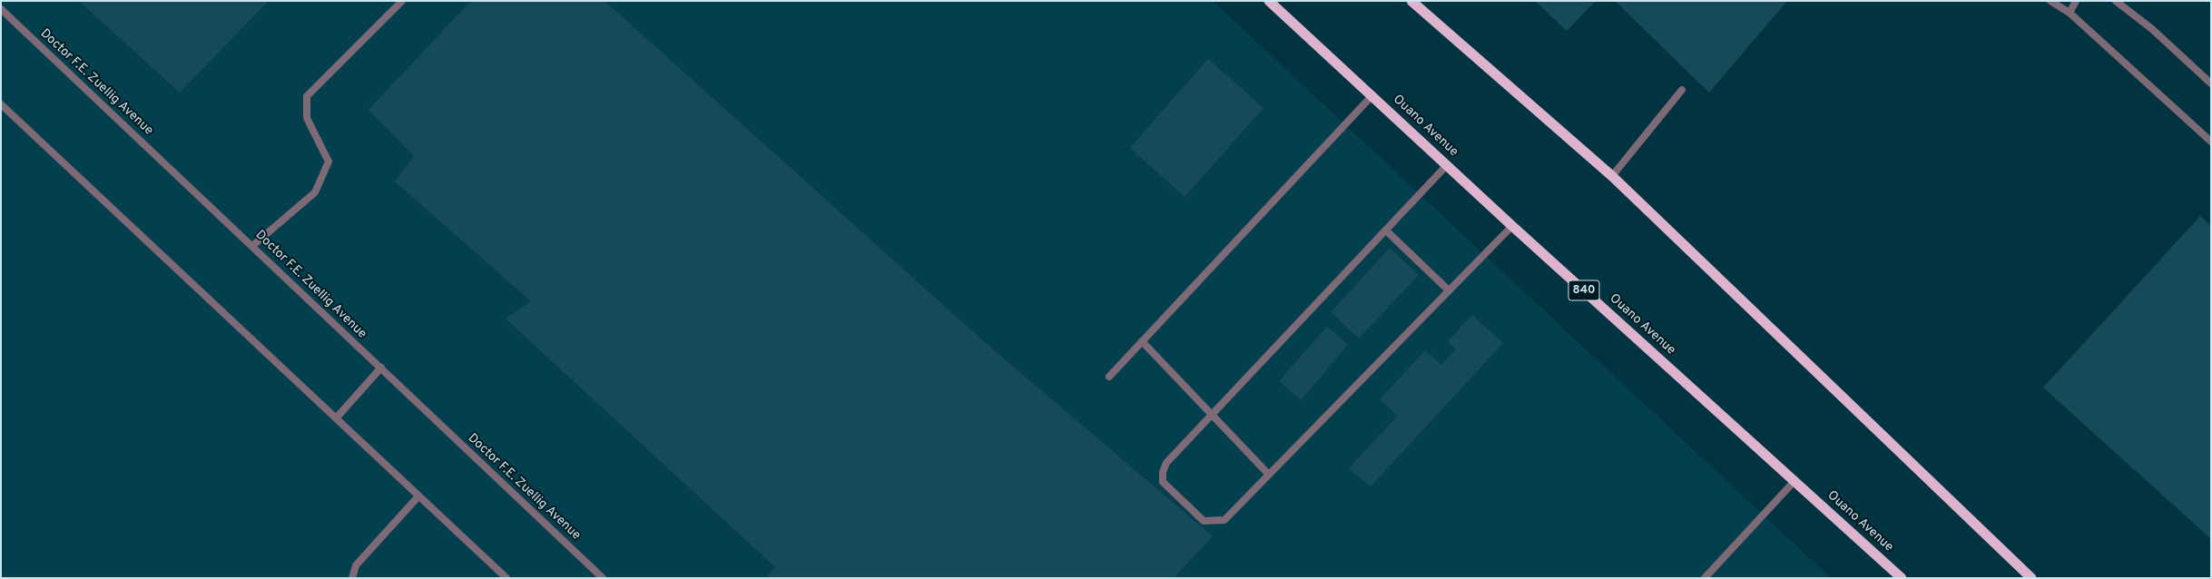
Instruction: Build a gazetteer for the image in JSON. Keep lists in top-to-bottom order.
{
  "streets": {
    "highway": ["Ouano Avenue", "840"],
    "street": ["Doctor F.E. Zuellig Avenue"]
  }
}
